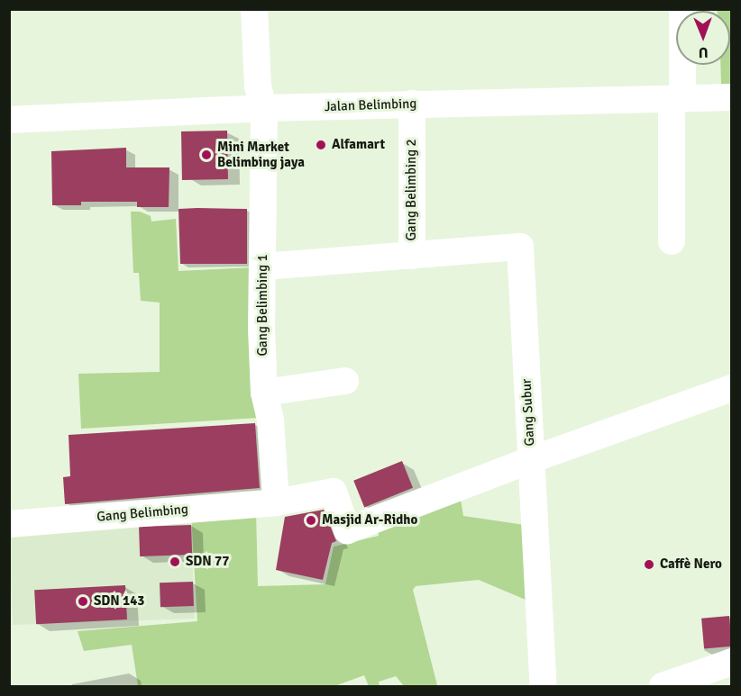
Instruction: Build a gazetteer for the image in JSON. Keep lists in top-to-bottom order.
{
  "streets": {
    "street": [
      "Jalan Belimbing",
      "Gang Belimbing 2",
      "Gang Belimbing 1",
      "Gang Subur",
      "Gang Belimbing"
    ]
  },
  "crossings": [
    ["Jalan Belimbing", "Gang Belimbing 2"],
    ["Jalan Belimbing", "Gang Belimbing 1"],
    ["Gang Belimbing 2", "Gang Belimbing 1"],
    ["Gang Belimbing 2", "Gang Subur"],
    ["Gang Belimbing 1", "Gang Belimbing"],
    ["Gang Subur", "Gang Belimbing"]
  ],
  "places": [
    "Alfamart",
    "Mini Market Belimbing jaya",
    "Masjid Ar-Ridho",
    "SDN 77",
    "Caffè Nero",
    "SDN 143"
  ],
  "north": "bottom"
}
